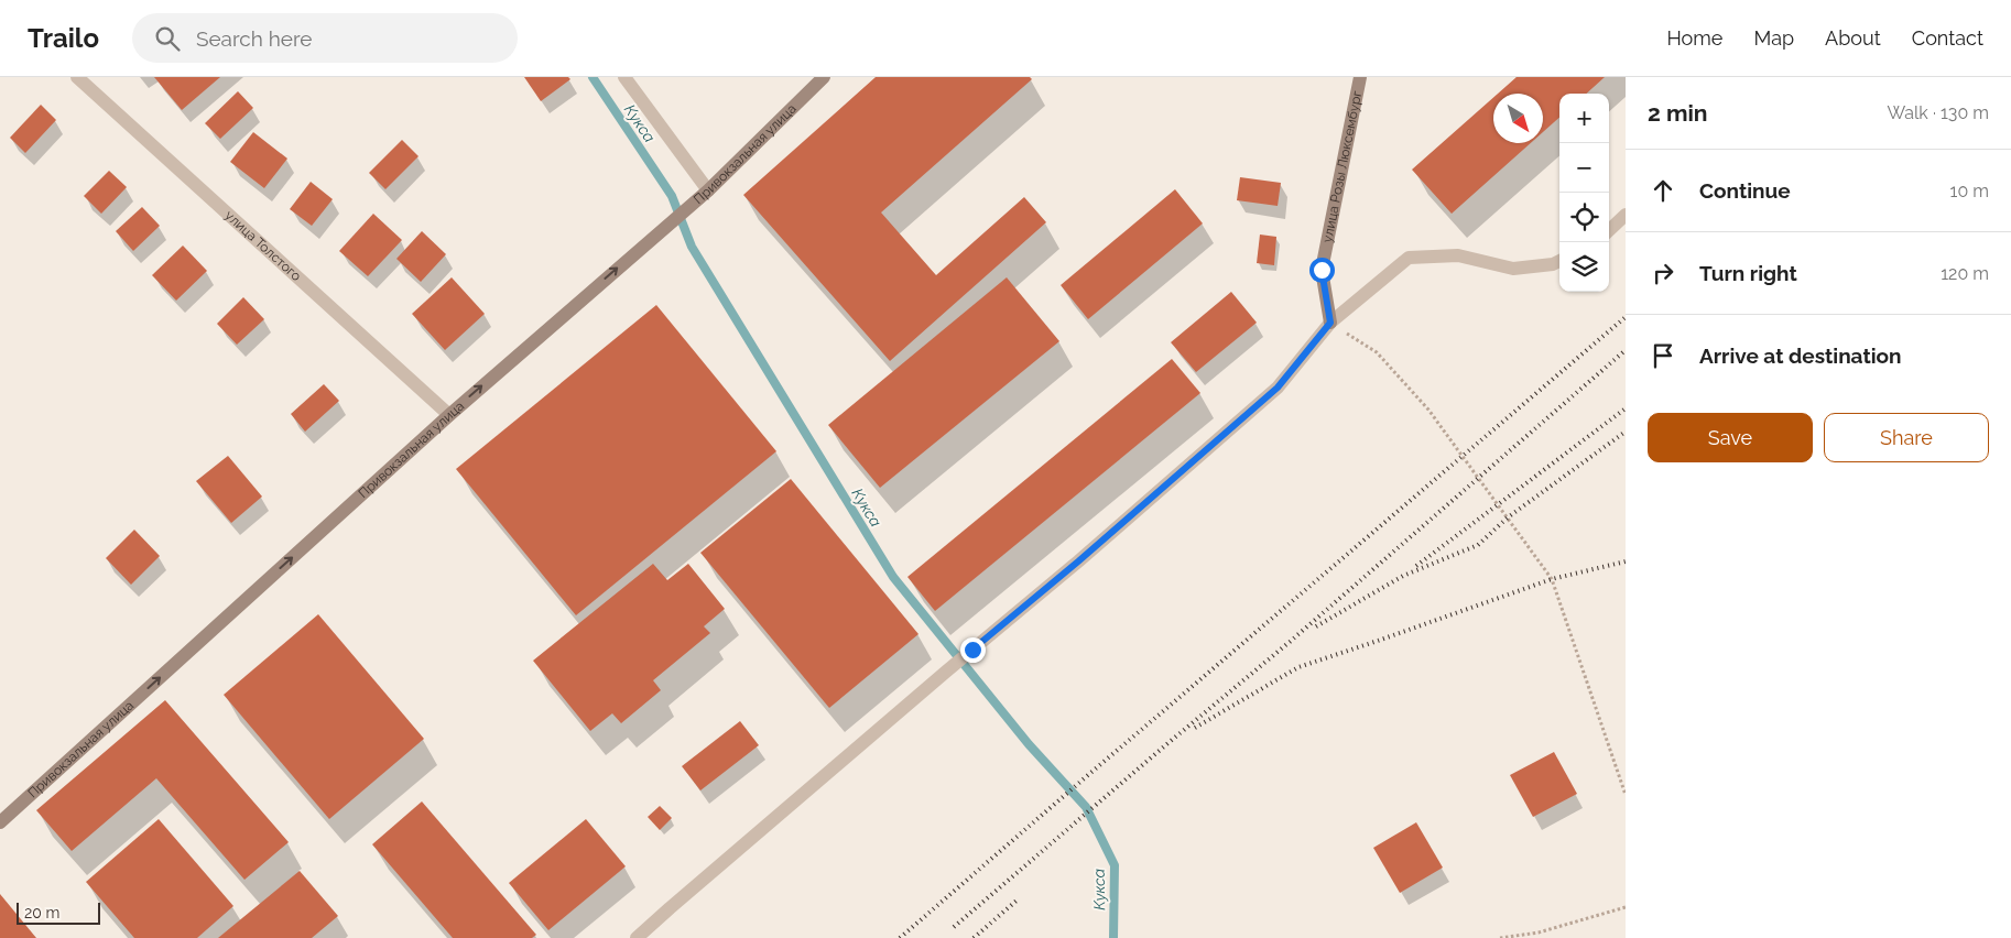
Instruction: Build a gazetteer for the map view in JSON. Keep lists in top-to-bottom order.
{
  "streets": {
    "street": ["Привокзальная улица", "улица Розы Люксембург", "улица Толстого"]
  },
  "crossings": [
    ["Привокзальная улица", "улица Толстого"]
  ],
  "one_way": ["Привокзальная улица"],
  "water": ["Кукса"],
  "scale_bar": "20 m",
  "north": "bottom right",
  "page": {
    "header": "Trailo",
    "search": "Search here",
    "nav": [
      "Home",
      "Map",
      "About",
      "Contact"
    ],
    "heading": ["2 min", "Walk · 130 m"],
    "map_buttons": ["+", "−"],
    "list": [
      ["Continue", "10 m"],
      ["Turn right", "120 m"],
      "Arrive at destination"
    ],
    "buttons": ["Save", "Share"],
    "scale": "20 m"
  }
}
